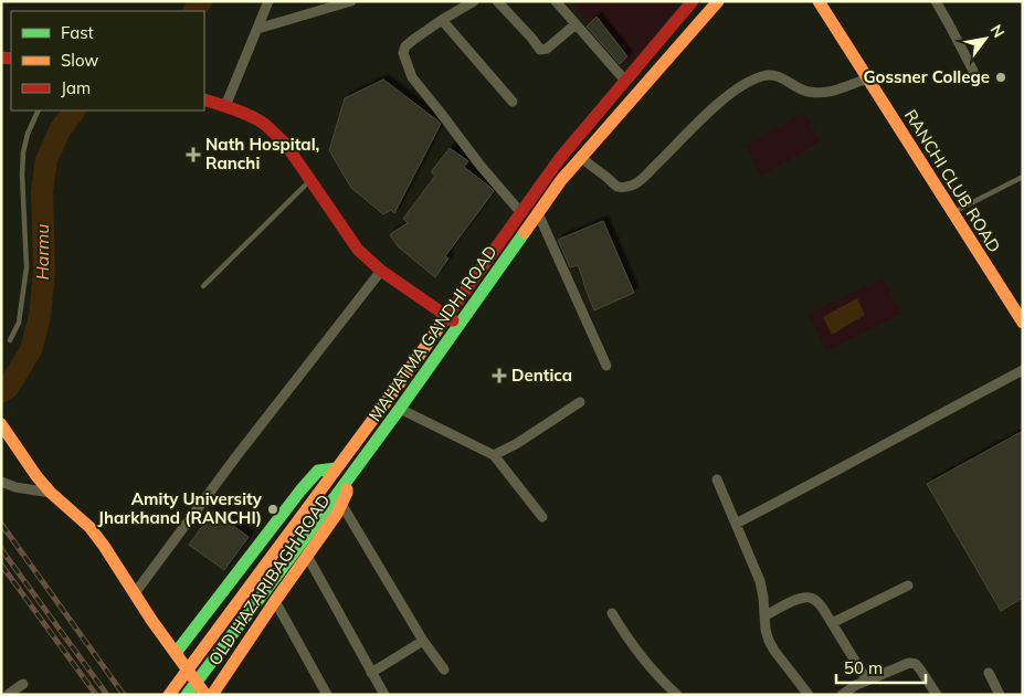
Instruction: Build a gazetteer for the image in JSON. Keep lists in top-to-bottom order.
{
  "streets": {
    "main road": ["RANCHI CLUB ROAD", "MAHATMA GANDHI ROAD", "OLD HAZARIBAGH ROAD"]
  },
  "crossings": [
    ["MAHATMA GANDHI ROAD", "OLD HAZARIBAGH ROAD"]
  ],
  "water": ["Harmu"],
  "places": {
    "other": ["Gossner College", "Amity University Jharkhand (RANCHI)"],
    "health": ["Nath Hospital, Ranchi", "Dentica"]
  },
  "legend": ["Fast", "Slow", "Jam"],
  "scale_bar": "50 m",
  "north": "top right"
}
